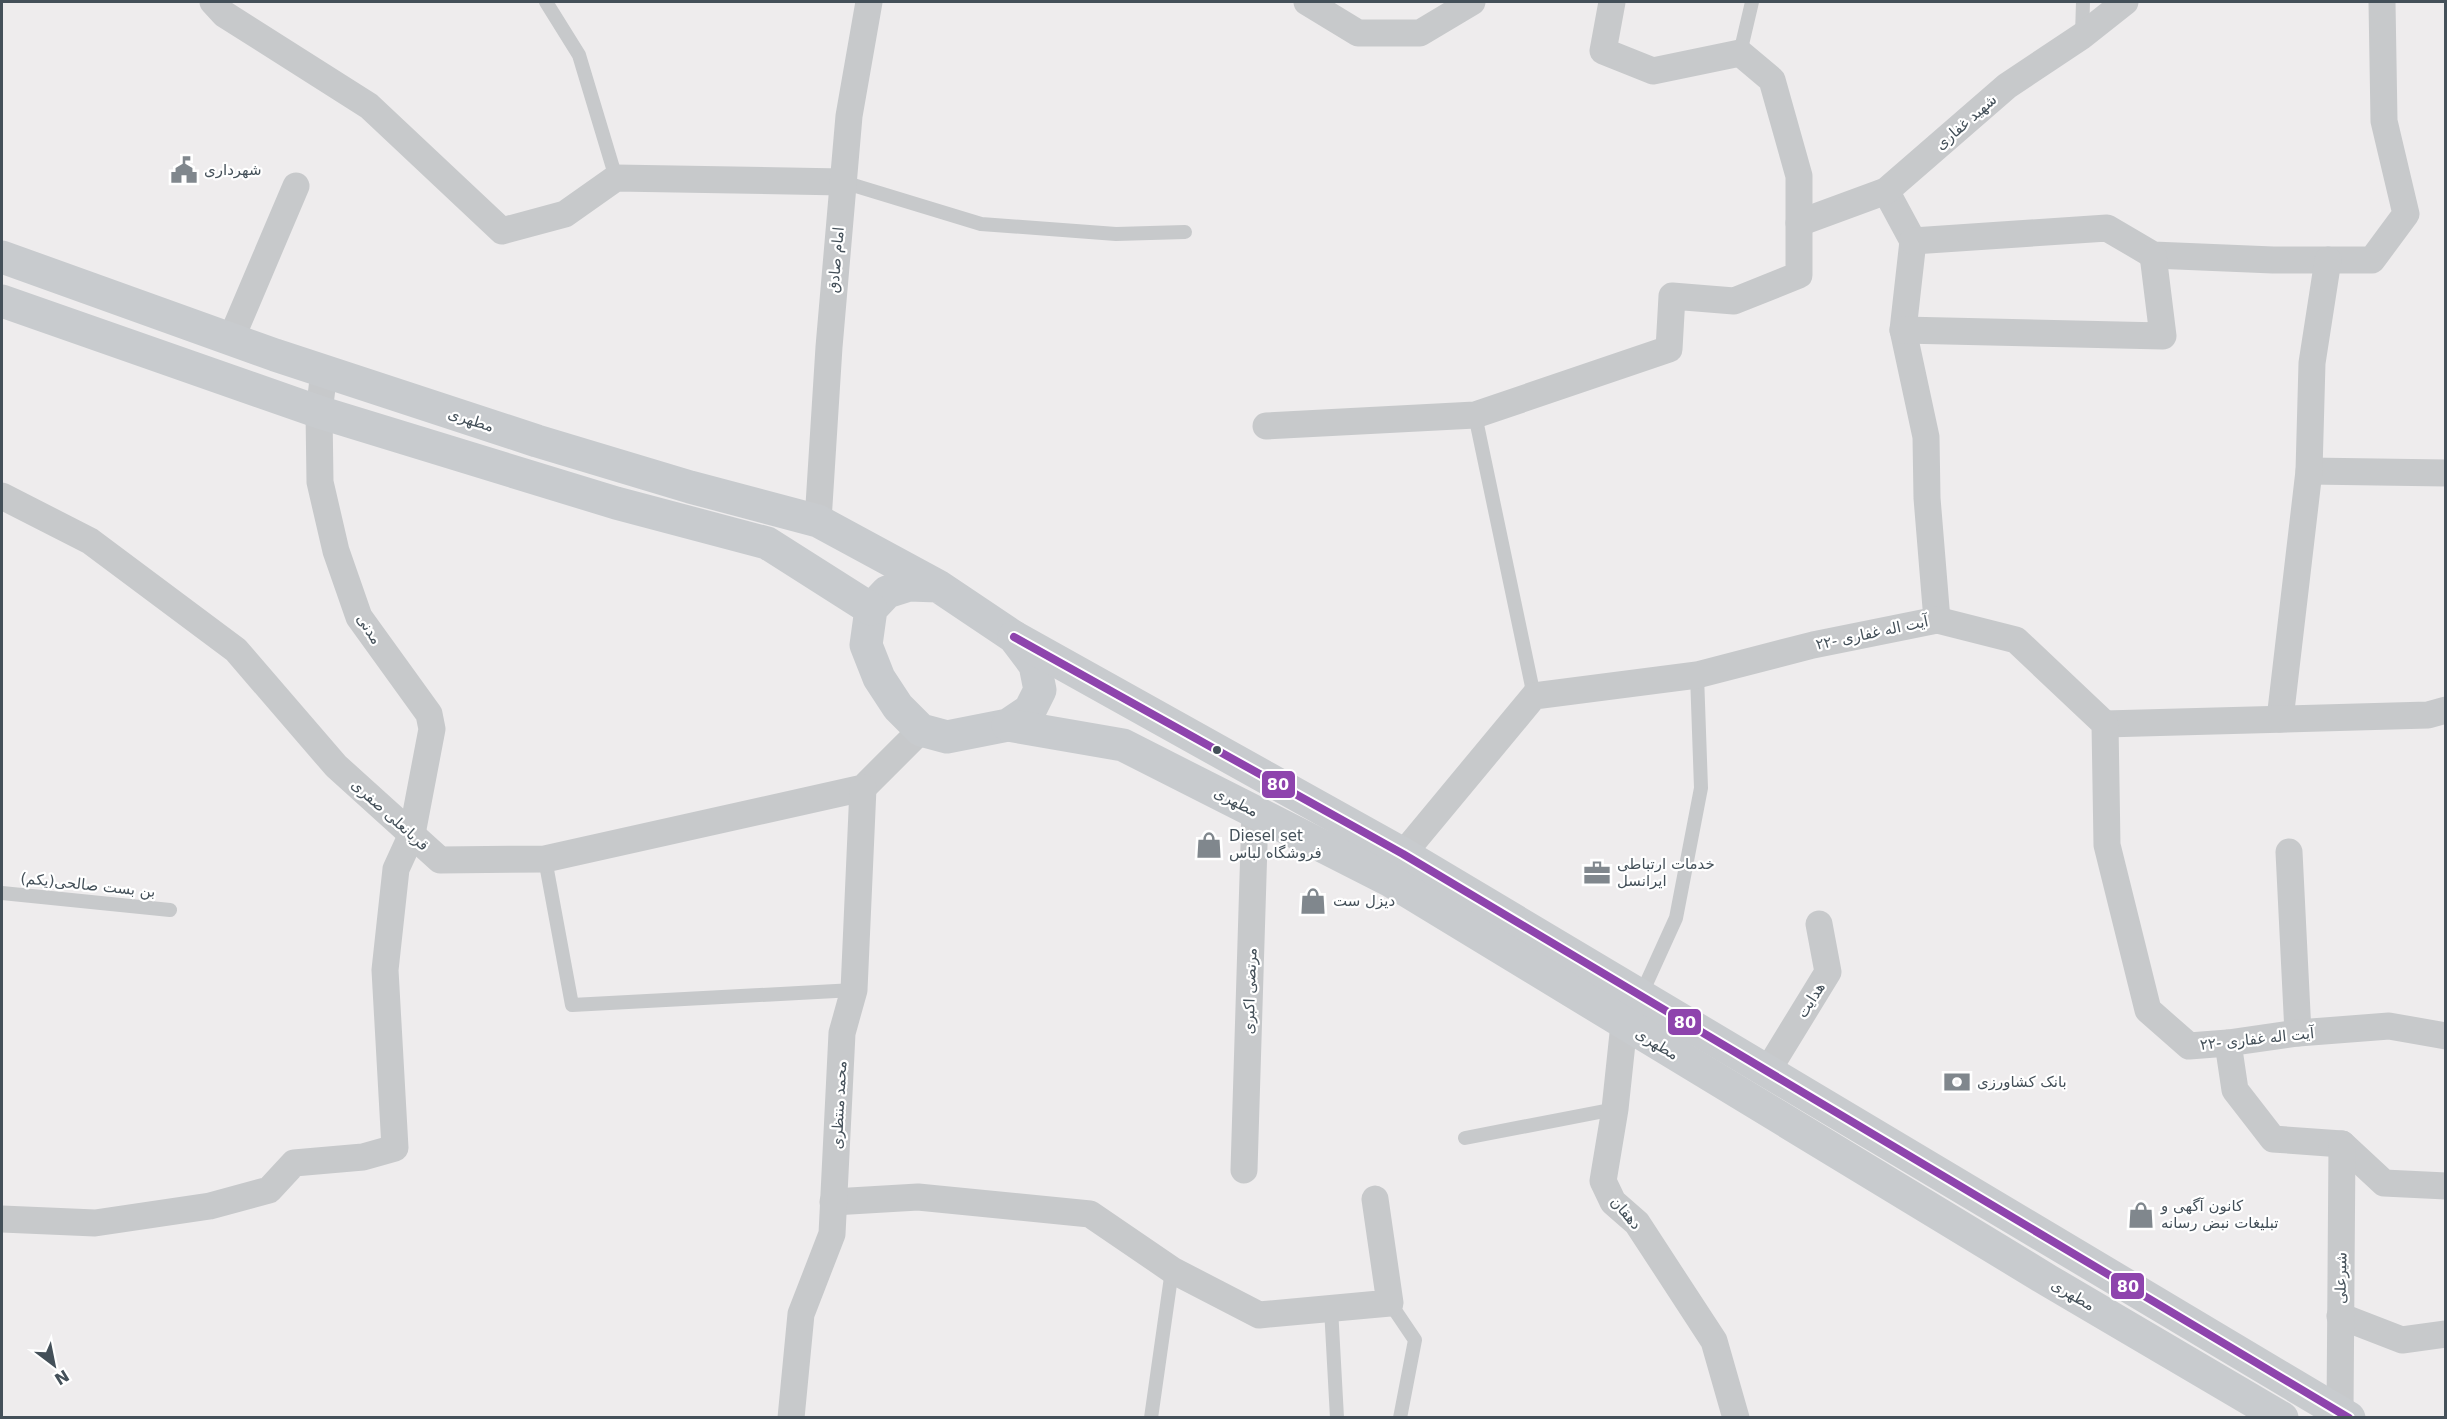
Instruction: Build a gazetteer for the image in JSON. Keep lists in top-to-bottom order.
{
  "streets": {
    "main road": ["مطهری"],
    "street": [
      "شهید غفاری",
      "امام صادق",
      "مدنی",
      "۲۲- آیت اله غفاری",
      "قربانعلی صفری",
      "مرتضی اکبری",
      "هدایت",
      "محمد منتظری",
      "دهقان",
      "شیرعلی"
    ],
    "lane": ["بن بست صالحی(یکم)"]
  },
  "crossings": [
    ["امام صادق", "مطهری"],
    ["مطهری", "مدنی"],
    ["مطهری", "مرتضی اکبری"],
    ["مطهری", "دهقان"],
    ["مدنی", "قربانعلی صفری"],
    ["قربانعلی صفری", "محمد منتظری"]
  ],
  "places": {
    "public building": ["شهرداری"],
    "shop": ["Diesel set فروشگاه لباس", "دیزل ست", "کانون آگهی و تبلیغات نبض رسانه"],
    "office": ["خدمات ارتباطی ایرانسل"],
    "bank": ["بانک کشاورزی"]
  },
  "lines": ["transit line 80"],
  "north": "bottom right"
}
